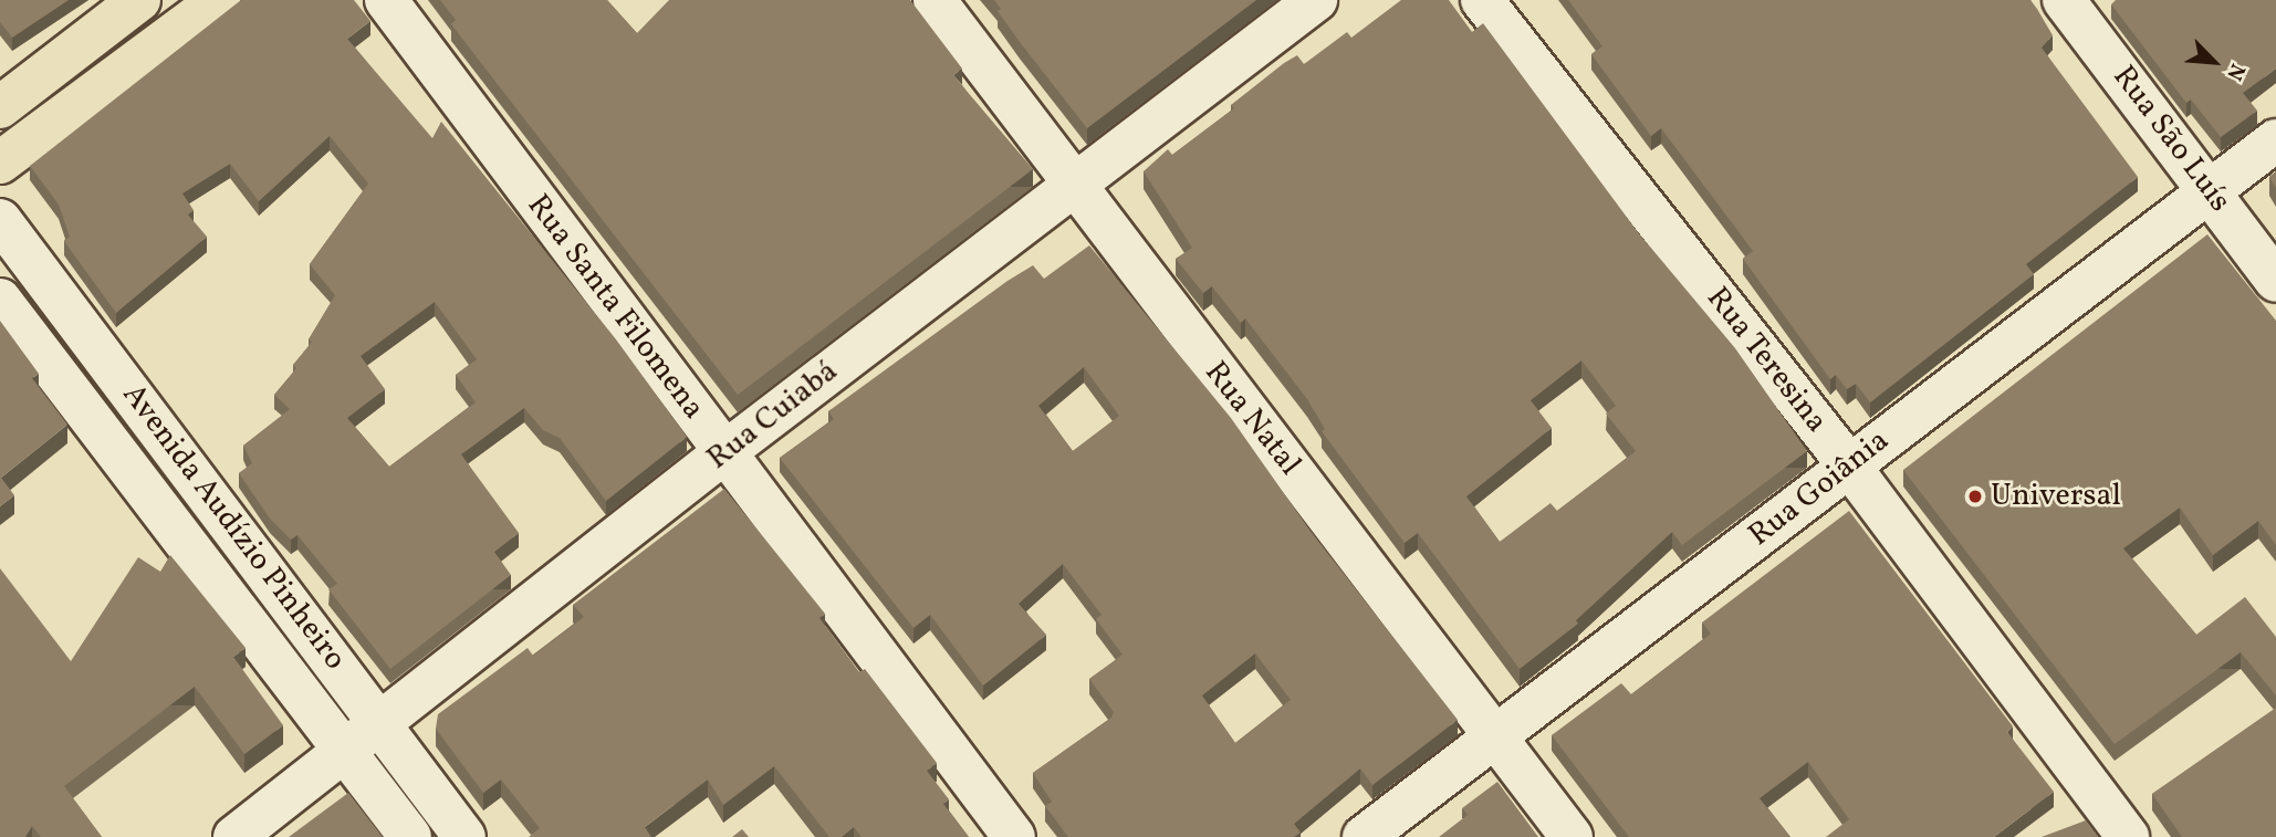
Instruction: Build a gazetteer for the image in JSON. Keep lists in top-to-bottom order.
{
  "streets": {
    "street": [
      "Rua São Luís",
      "Rua Santa Filomena",
      "Rua Teresina",
      "Rua Cuiabá",
      "Rua Natal",
      "Rua Goiânia",
      "Avenida Audízio Pinheiro"
    ]
  },
  "crossings": [
    ["Rua São Luís", "Rua Goiânia"],
    ["Rua Santa Filomena", "Rua Cuiabá"],
    ["Rua Teresina", "Rua Goiânia"],
    ["Rua Cuiabá", "Rua Natal"],
    ["Rua Cuiabá", "Avenida Audízio Pinheiro"],
    ["Rua Natal", "Rua Goiânia"]
  ],
  "places": ["Universal"],
  "north": "bottom right"
}
